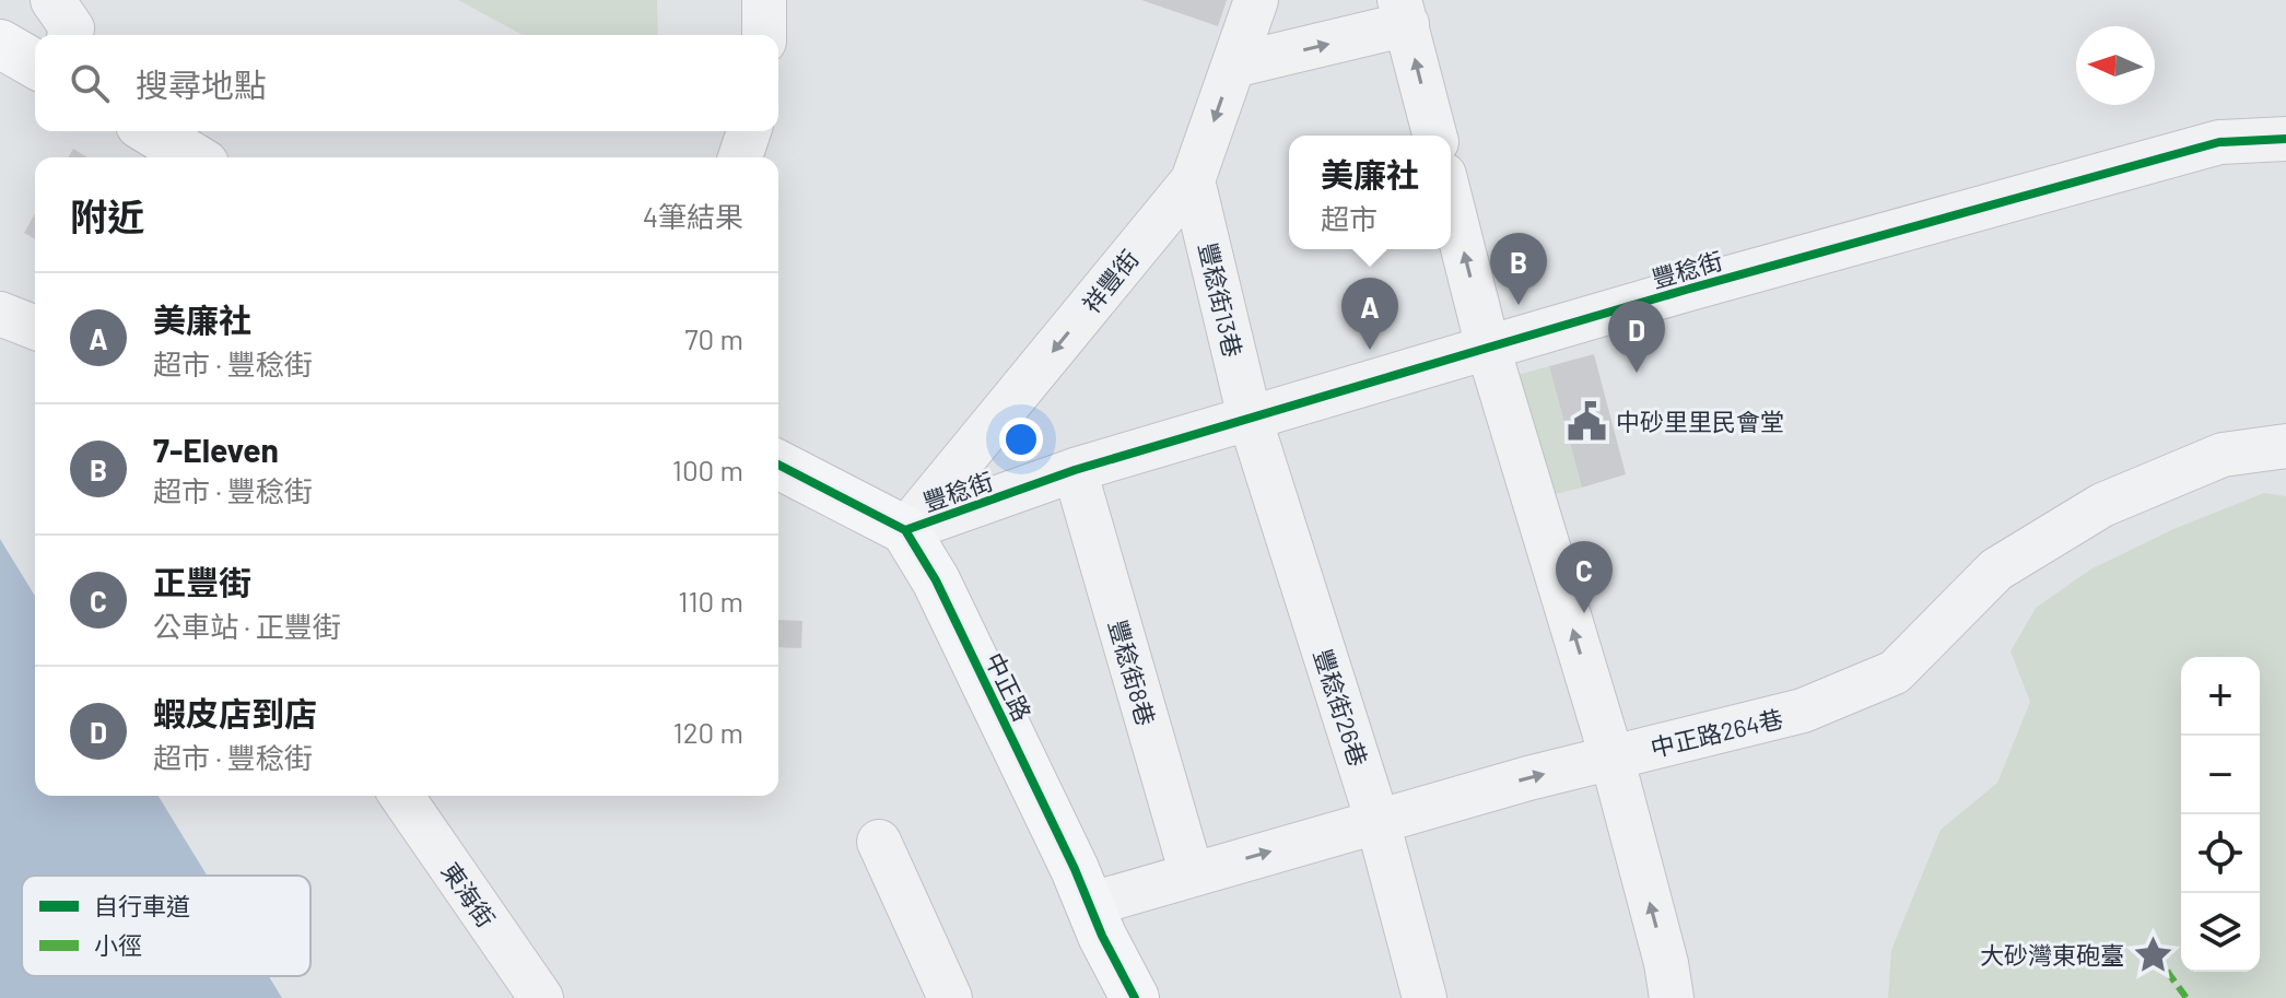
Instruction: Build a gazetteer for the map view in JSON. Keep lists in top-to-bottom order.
{
  "streets": {
    "main road": ["中正路"],
    "street": [
      "豐稔街",
      "祥豐街",
      "豐稔街13巷",
      "豐稔街8巷",
      "豐稔街26巷",
      "中正路264巷",
      "東海街"
    ]
  },
  "crossings": [
    ["豐稔街", "祥豐街"],
    ["豐稔街", "豐稔街13巷"],
    ["豐稔街", "豐稔街8巷"],
    ["豐稔街", "中正路"],
    ["豐稔街", "豐稔街26巷"],
    ["祥豐街", "豐稔街13巷"],
    ["祥豐街", "中正路"],
    ["豐稔街13巷", "豐稔街26巷"],
    ["豐稔街8巷", "中正路264巷"],
    ["中正路", "中正路264巷"],
    ["豐稔街26巷", "中正路264巷"]
  ],
  "one_way": ["祥豐街"],
  "places": {
    "public building": ["中砂里里民會堂"],
    "place": ["大砂灣東砲臺"]
  },
  "legend": ["自行車道", "小徑"],
  "north": "left",
  "page": {
    "search": "搜尋地點",
    "popup": ["美廉社", "超市"],
    "heading": ["附近", "4筆結果"],
    "pins": [
      "B",
      "A",
      "D",
      "C"
    ],
    "list": [
      {
        "mark": "A",
        "name": "美廉社",
        "note": "超市 · 豐稔街",
        "value": "70 m"
      },
      {
        "mark": "B",
        "name": "7-Eleven",
        "note": "超市 · 豐稔街",
        "value": "100 m"
      },
      {
        "mark": "C",
        "name": "正豐街",
        "note": "公車站 · 正豐街",
        "value": "110 m"
      },
      {
        "mark": "D",
        "name": "蝦皮店到店",
        "note": "超市 · 豐稔街",
        "value": "120 m"
      }
    ],
    "map_buttons": ["+", "−"]
  }
}
